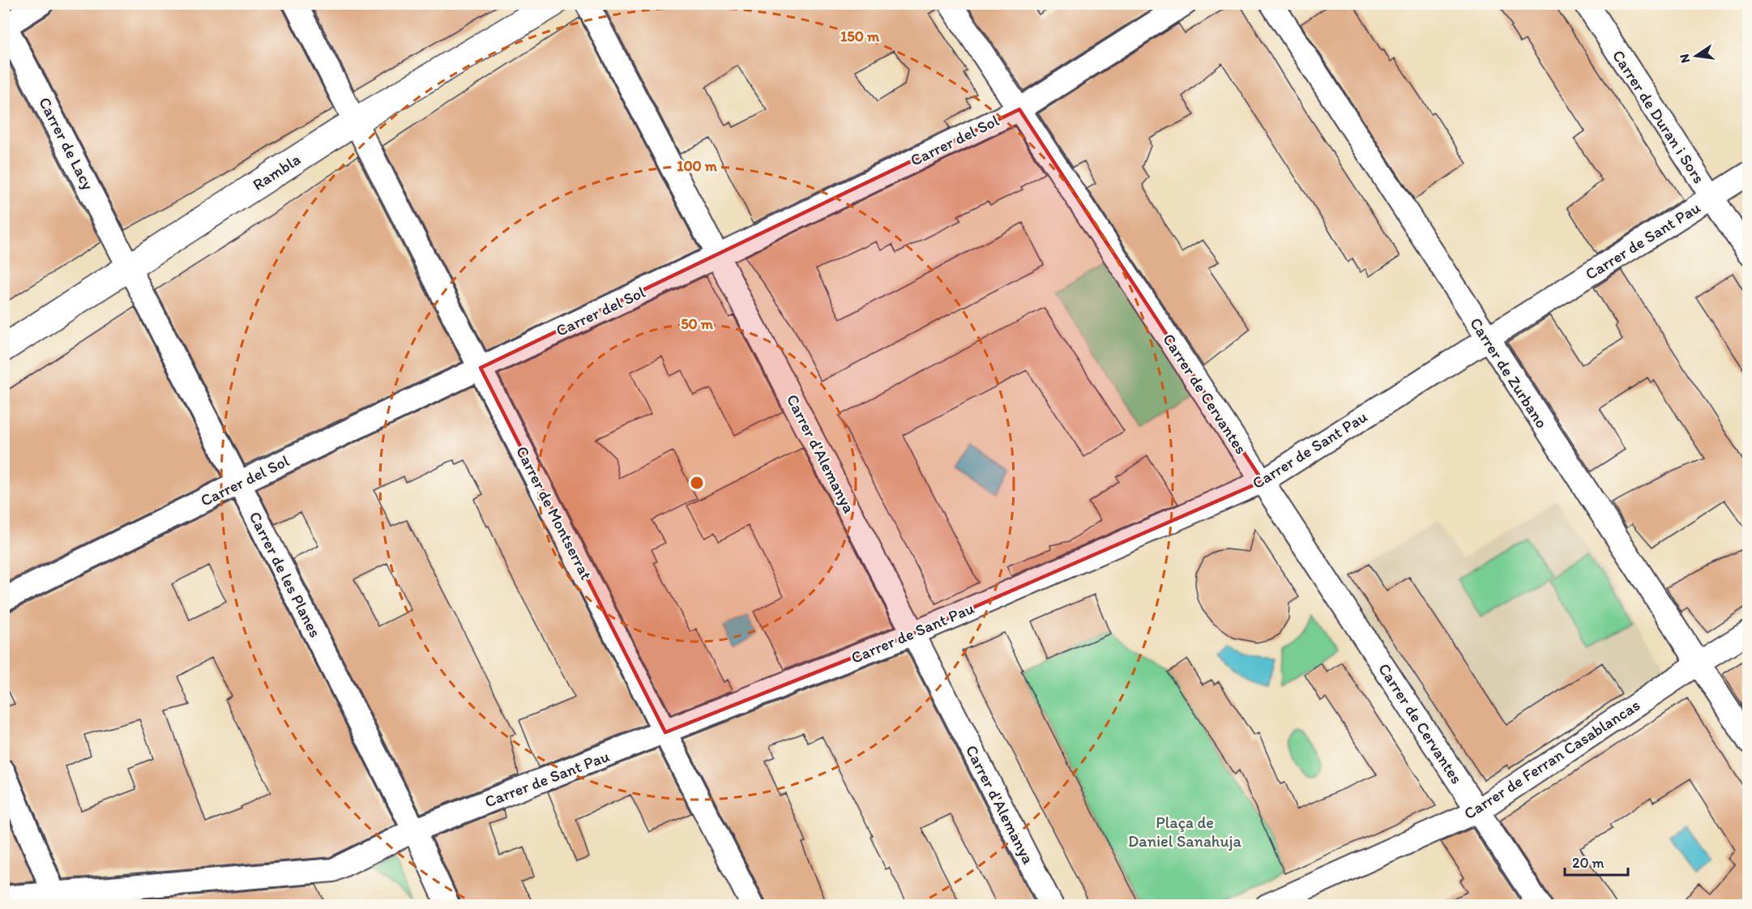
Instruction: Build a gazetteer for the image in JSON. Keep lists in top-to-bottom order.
{
  "streets": {
    "street": [
      "Carrer de Duran i Sors",
      "Carrer del Sol",
      "Carrer de Lacy",
      "Rambla",
      "Carrer de Sant Pau",
      "Carrer de Zurbano",
      "Carrer de Cervantes",
      "Carrer d'Alemanya",
      "Carrer de Montserrat",
      "Carrer de les Planes",
      "Carrer de Ferran Casablancas"
    ]
  },
  "crossings": [
    ["Carrer de Duran i Sors", "Carrer de Sant Pau"],
    ["Carrer del Sol", "Carrer de Cervantes"],
    ["Carrer del Sol", "Carrer d'Alemanya"],
    ["Carrer del Sol", "Carrer de Montserrat"],
    ["Carrer del Sol", "Carrer de les Planes"],
    ["Carrer de Lacy", "Rambla"],
    ["Carrer de Lacy", "Carrer de les Planes"],
    ["Rambla", "Carrer de Montserrat"],
    ["Rambla", "Carrer de les Planes"],
    ["Carrer de Sant Pau", "Carrer de Zurbano"],
    ["Carrer de Sant Pau", "Carrer de Cervantes"],
    ["Carrer de Sant Pau", "Carrer d'Alemanya"],
    ["Carrer de Sant Pau", "Carrer de Montserrat"],
    ["Carrer de Sant Pau", "Carrer de les Planes"],
    ["Carrer de Zurbano", "Carrer de Ferran Casablancas"],
    ["Carrer de Cervantes", "Carrer de Ferran Casablancas"]
  ],
  "parks": ["Plaça de Daniel Sanahuja"],
  "scale_bar": "20 m",
  "north": "left",
  "rings": ["150 m", "100 m", "50 m"]
}
